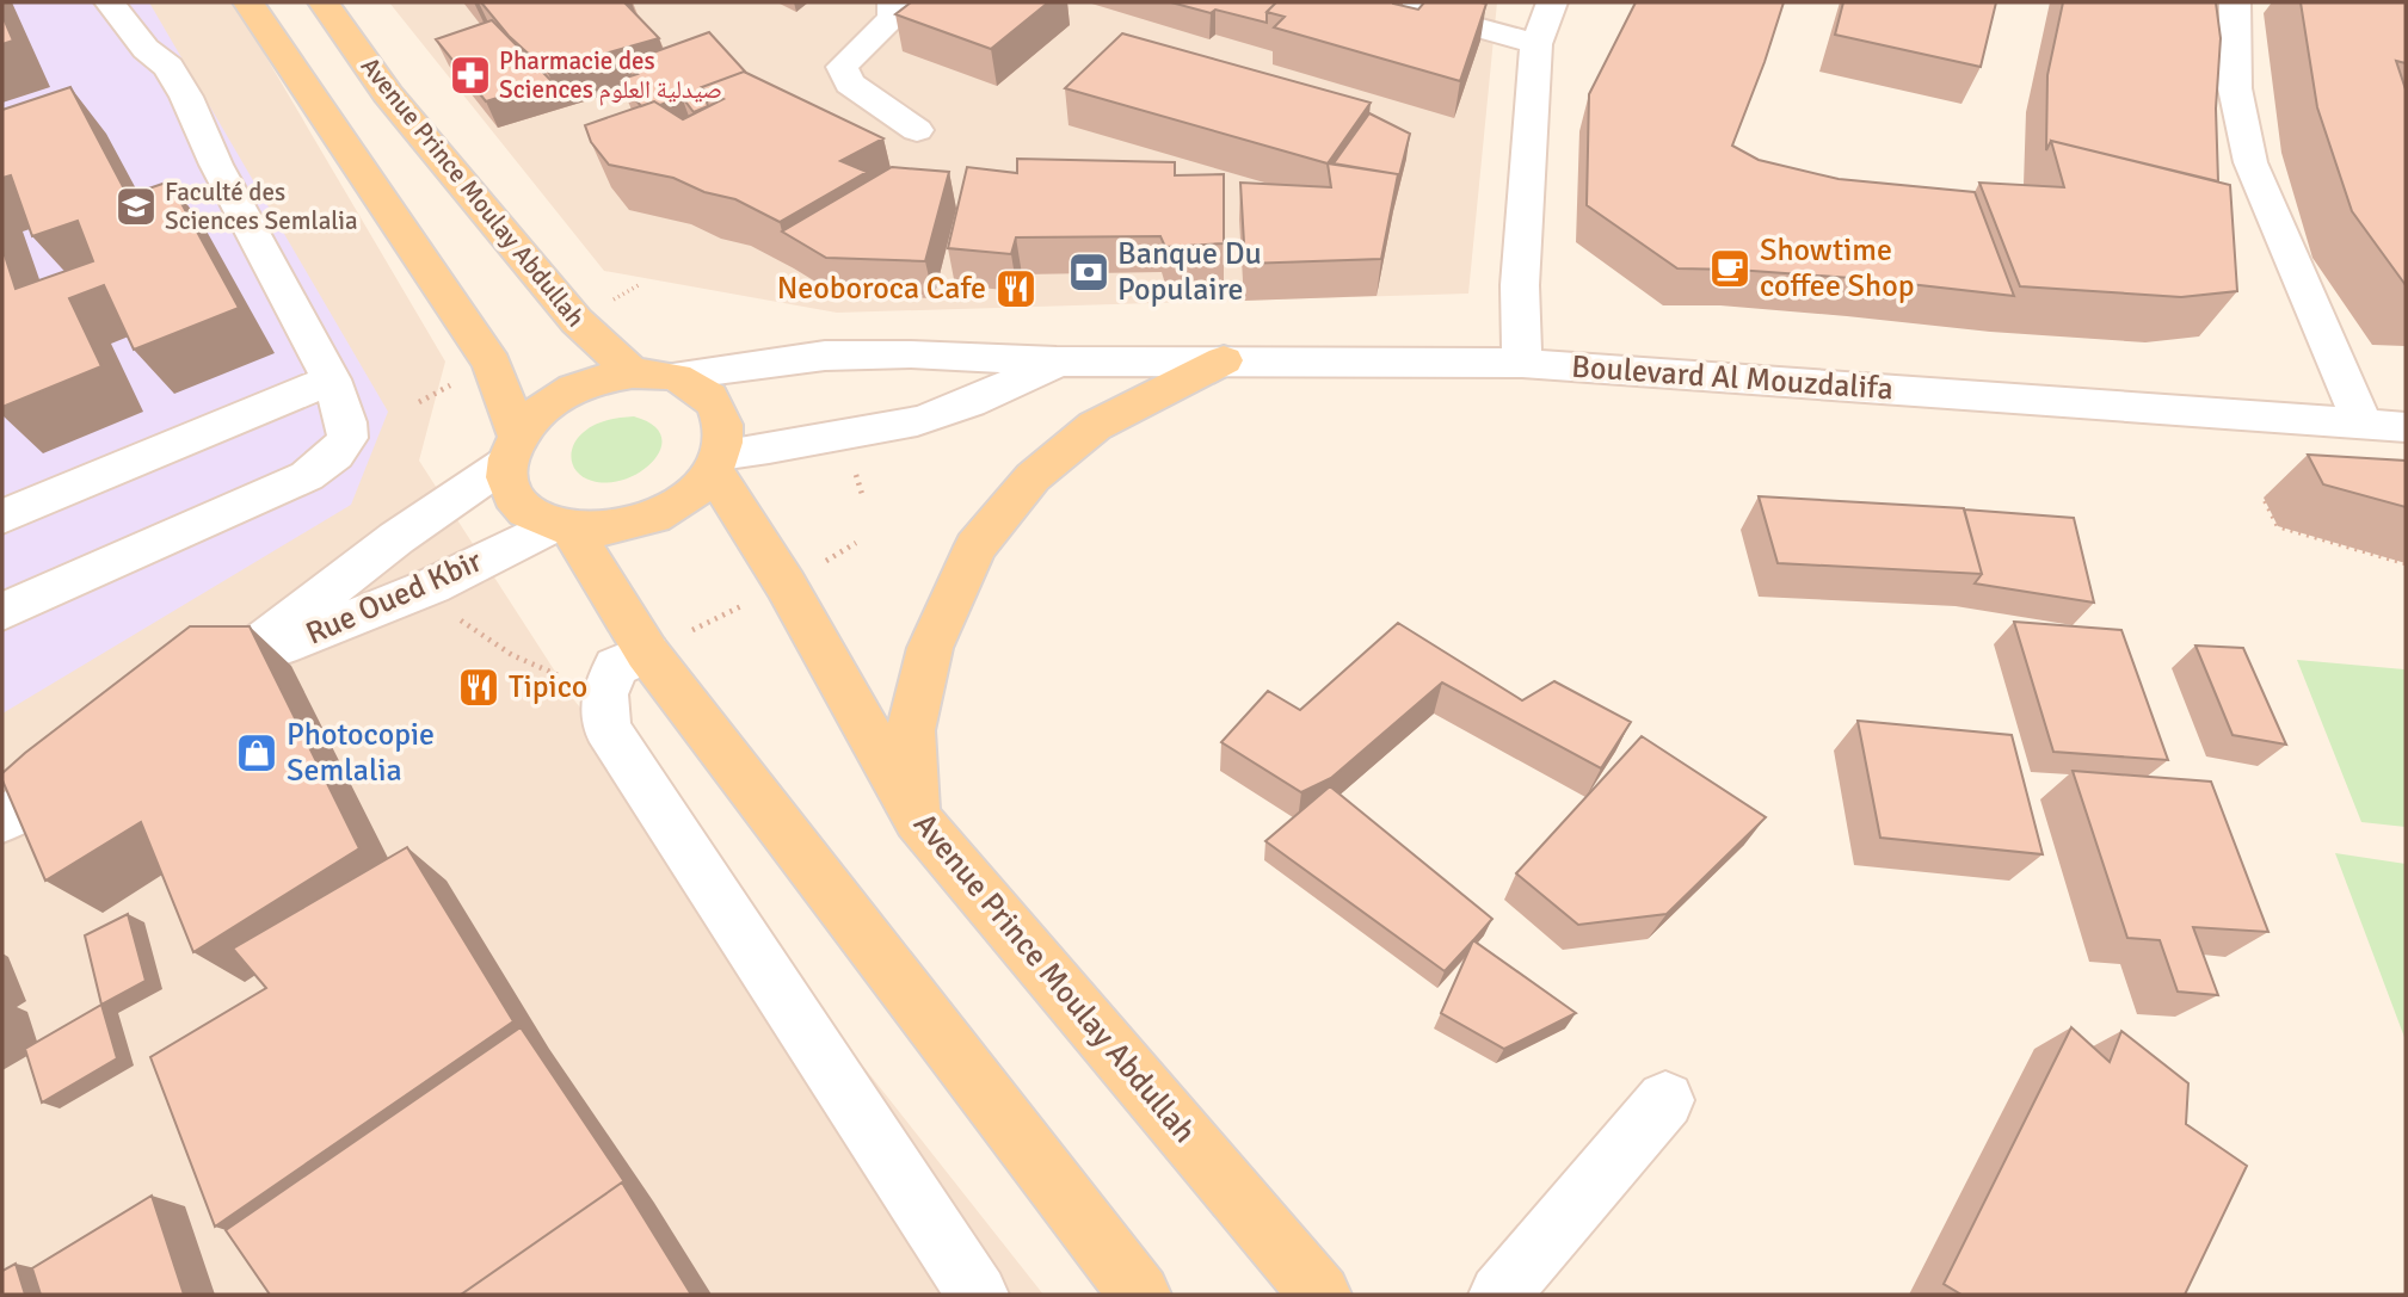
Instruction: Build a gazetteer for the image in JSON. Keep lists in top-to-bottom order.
{
  "streets": {
    "main road": ["Avenue Prince Moulay Abdullah"],
    "street": ["Boulevard Al Mouzdalifa", "Rue Oued Kbir"]
  },
  "crossings": [
    ["Avenue Prince Moulay Abdullah", "Boulevard Al Mouzdalifa"],
    ["Avenue Prince Moulay Abdullah", "Rue Oued Kbir"],
    ["Boulevard Al Mouzdalifa", "Rue Oued Kbir"]
  ],
  "places": {
    "pharmacy": ["Pharmacie des Sciences صيدلية العلوم"],
    "school or university": ["Faculté des Sciences Semlalia"],
    "cafe": ["Showtime coffee Shop"],
    "bank": ["Banque Du Populaire"],
    "restaurant": ["Neoboroca Cafe", "Tipico"],
    "shop": ["Photocopie Semlalia"]
  }
}
